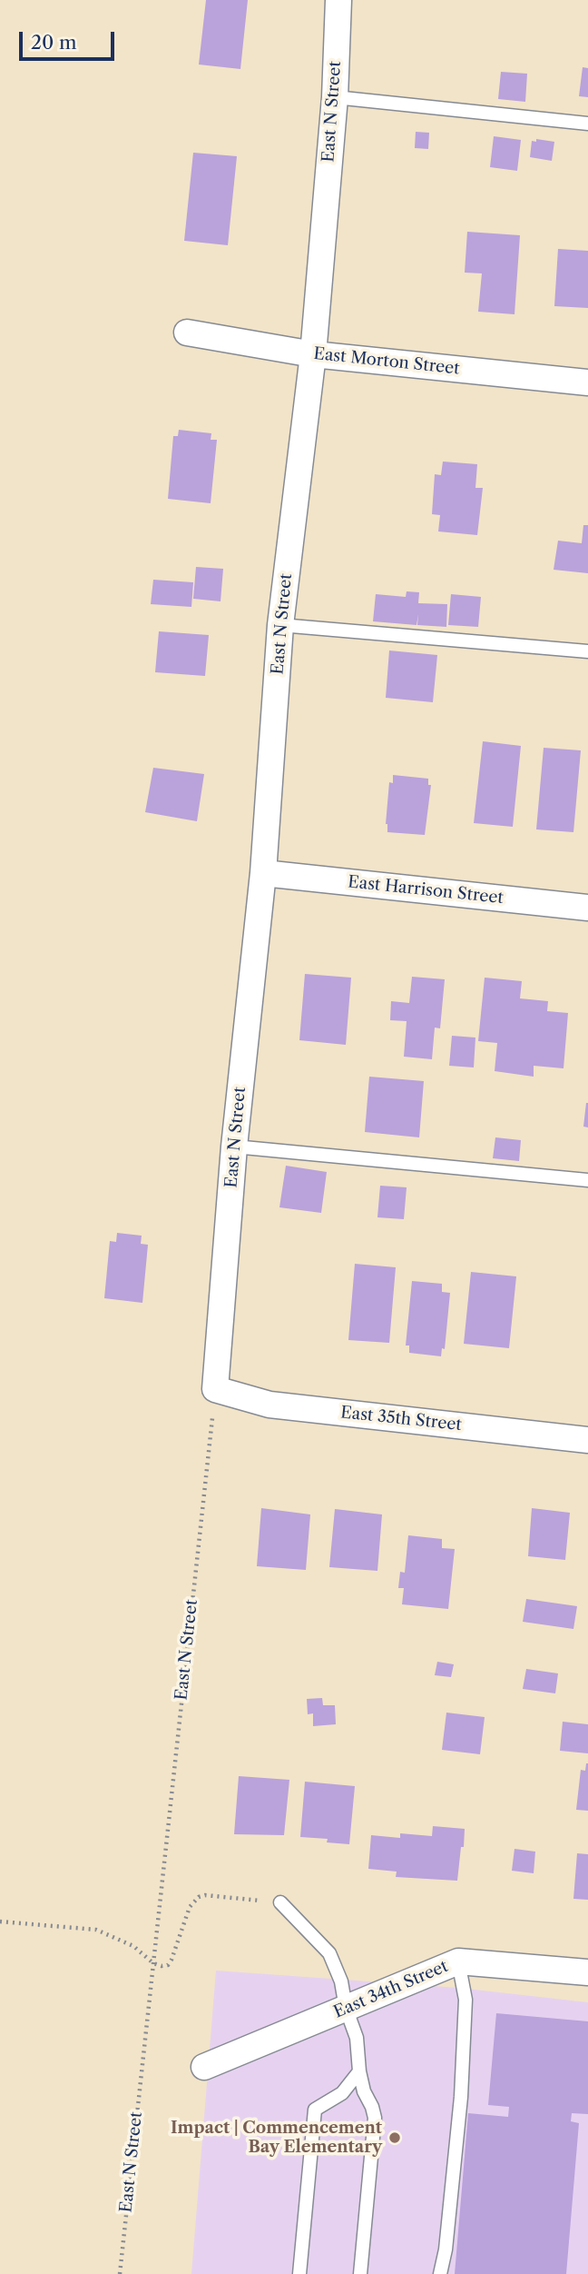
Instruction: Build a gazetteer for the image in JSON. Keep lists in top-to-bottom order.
{
  "streets": {
    "street": [
      "East N Street",
      "East Morton Street",
      "East Harrison Street",
      "East 35th Street",
      "East 34th Street"
    ]
  },
  "crossings": [
    ["East N Street", "East Morton Street"],
    ["East N Street", "East Harrison Street"],
    ["East N Street", "East 35th Street"]
  ],
  "places": ["Impact | Commencement Bay Elementary"],
  "scale_bar": "20 m"
}
